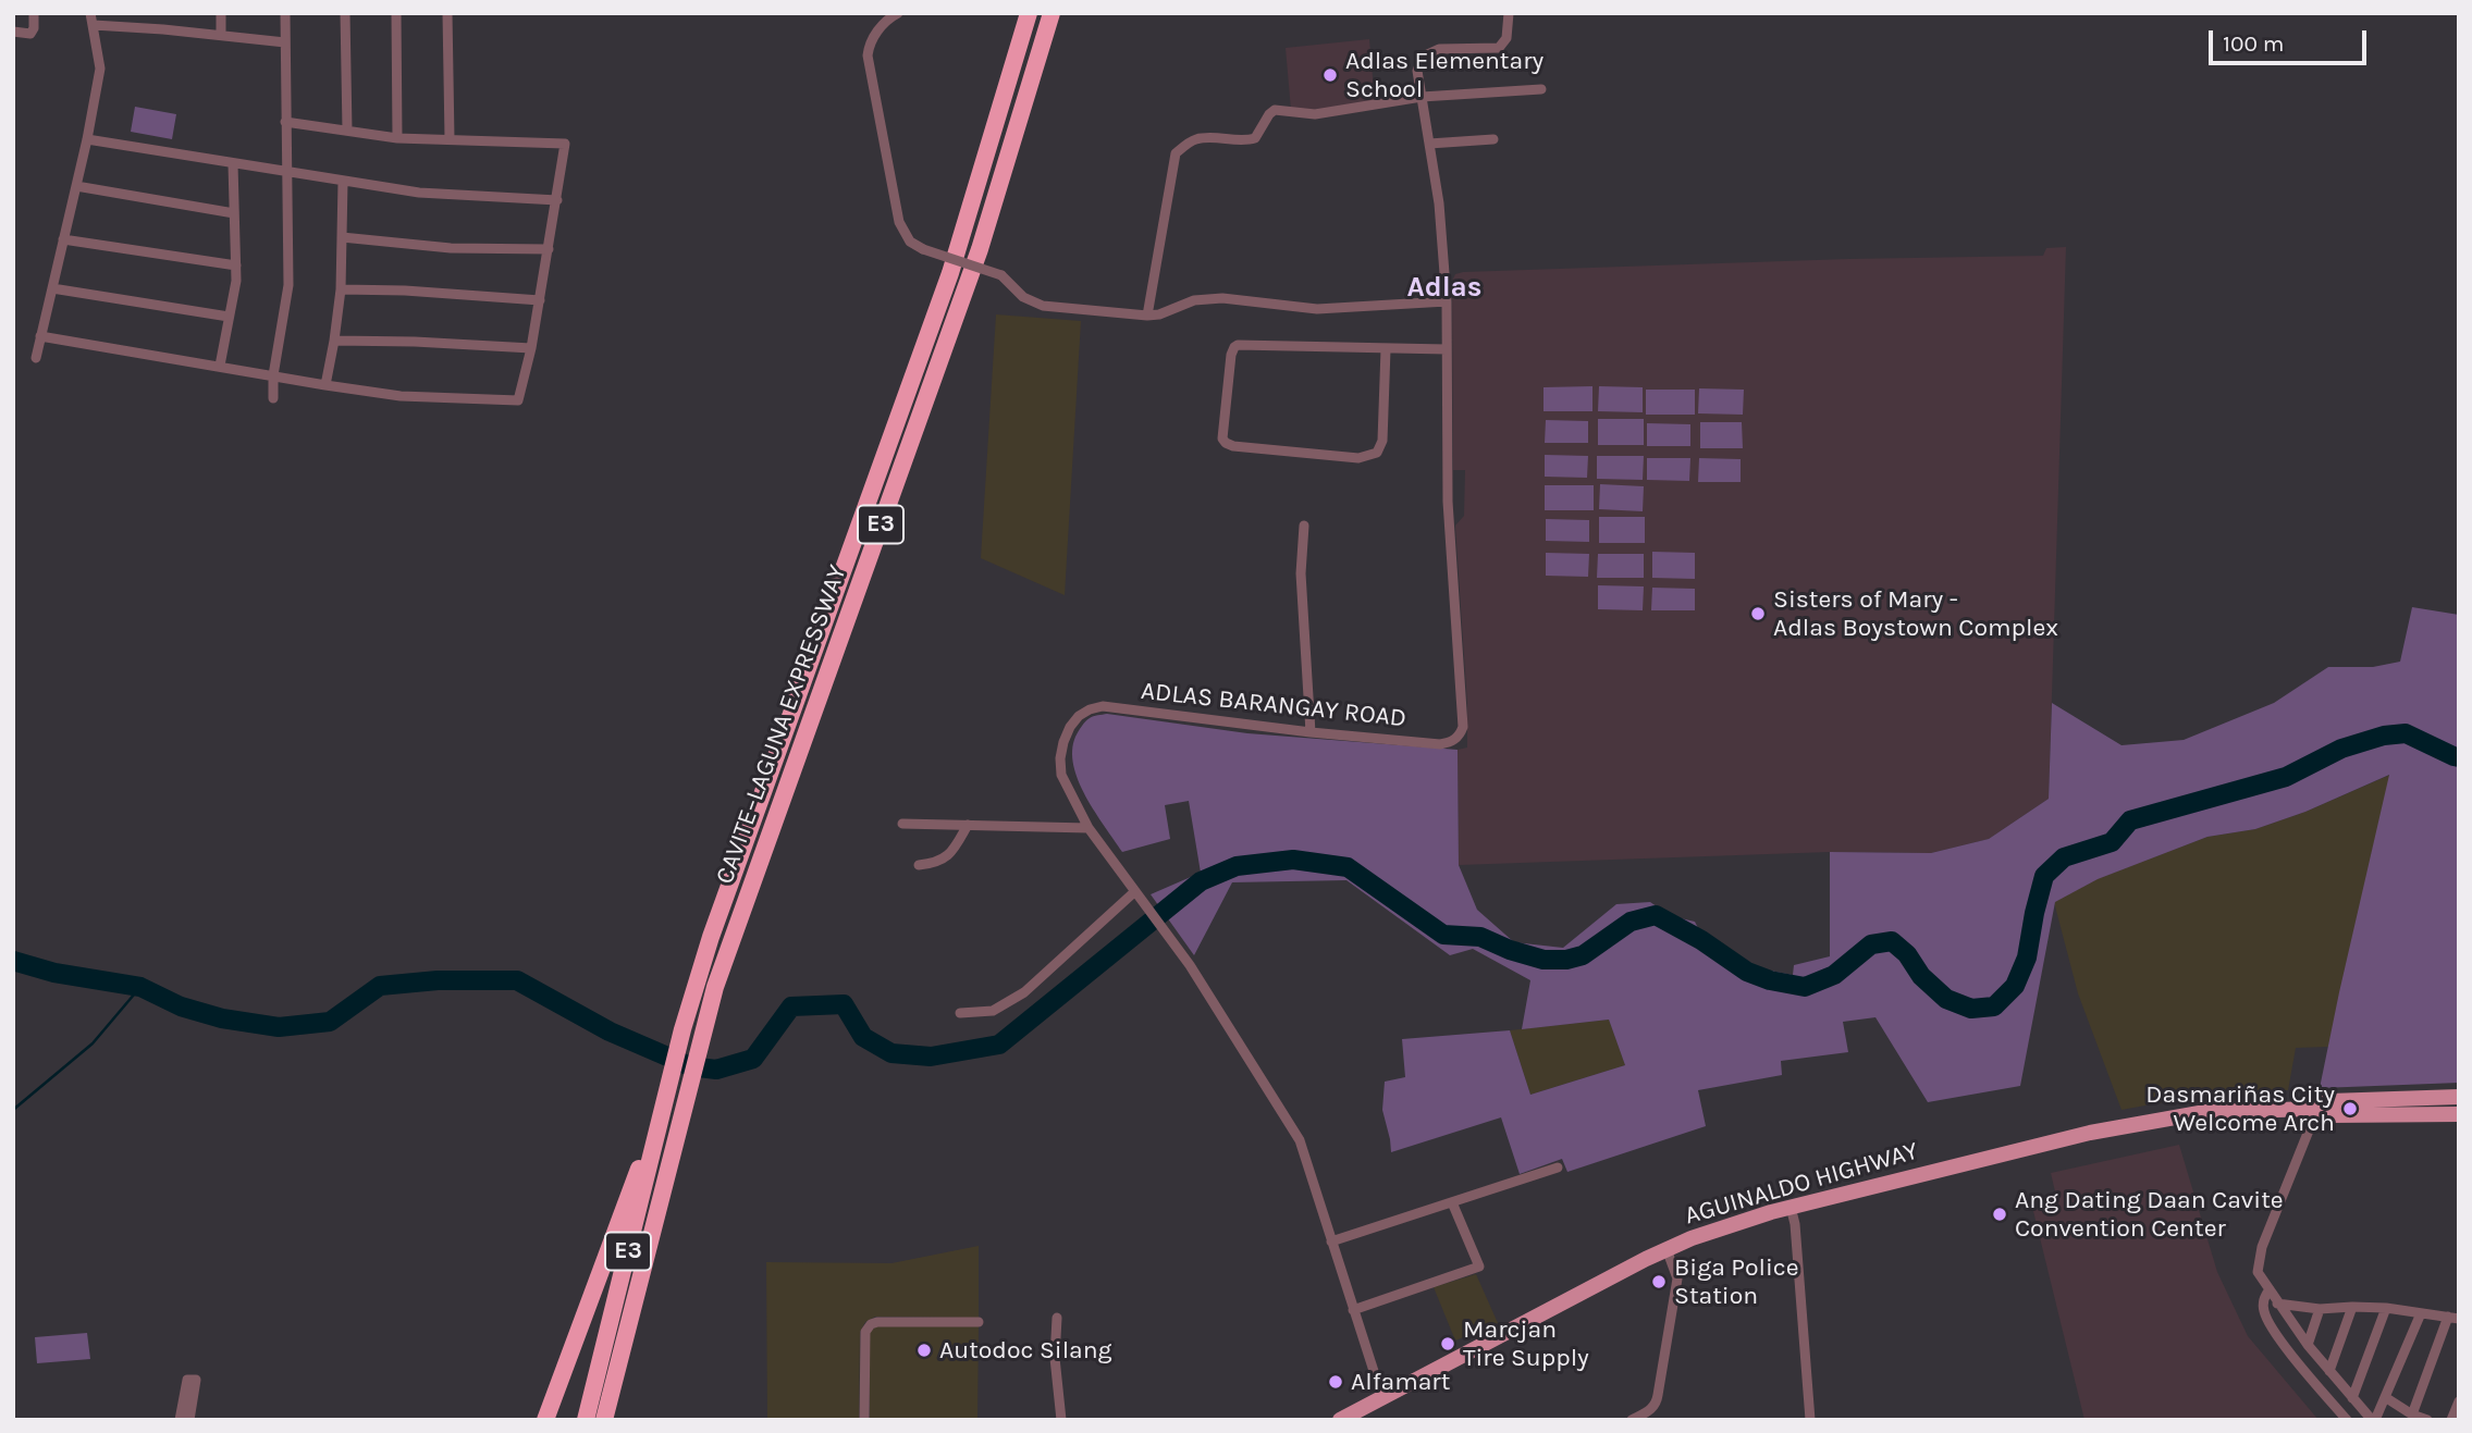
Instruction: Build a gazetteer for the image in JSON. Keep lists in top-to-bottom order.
{
  "streets": {
    "highway": ["E3", "CAVITE–LAGUNA EXPRESSWAY"],
    "main road": ["AGUINALDO HIGHWAY"],
    "street": ["ADLAS BARANGAY ROAD"]
  },
  "crossings": [
    ["ADLAS BARANGAY ROAD", "AGUINALDO HIGHWAY"]
  ],
  "districts": ["Adlas"],
  "places": [
    "Adlas Elementary School",
    "Sisters of Mary - Adlas Boystown Complex",
    "Dasmariñas City Welcome Arch",
    "Ang Dating Daan Cavite Convention Center",
    "Biga Police Station",
    "Marcjan Tire Supply",
    "Autodoc Silang",
    "Alfamart"
  ],
  "scale_bar": "100 m"
}
